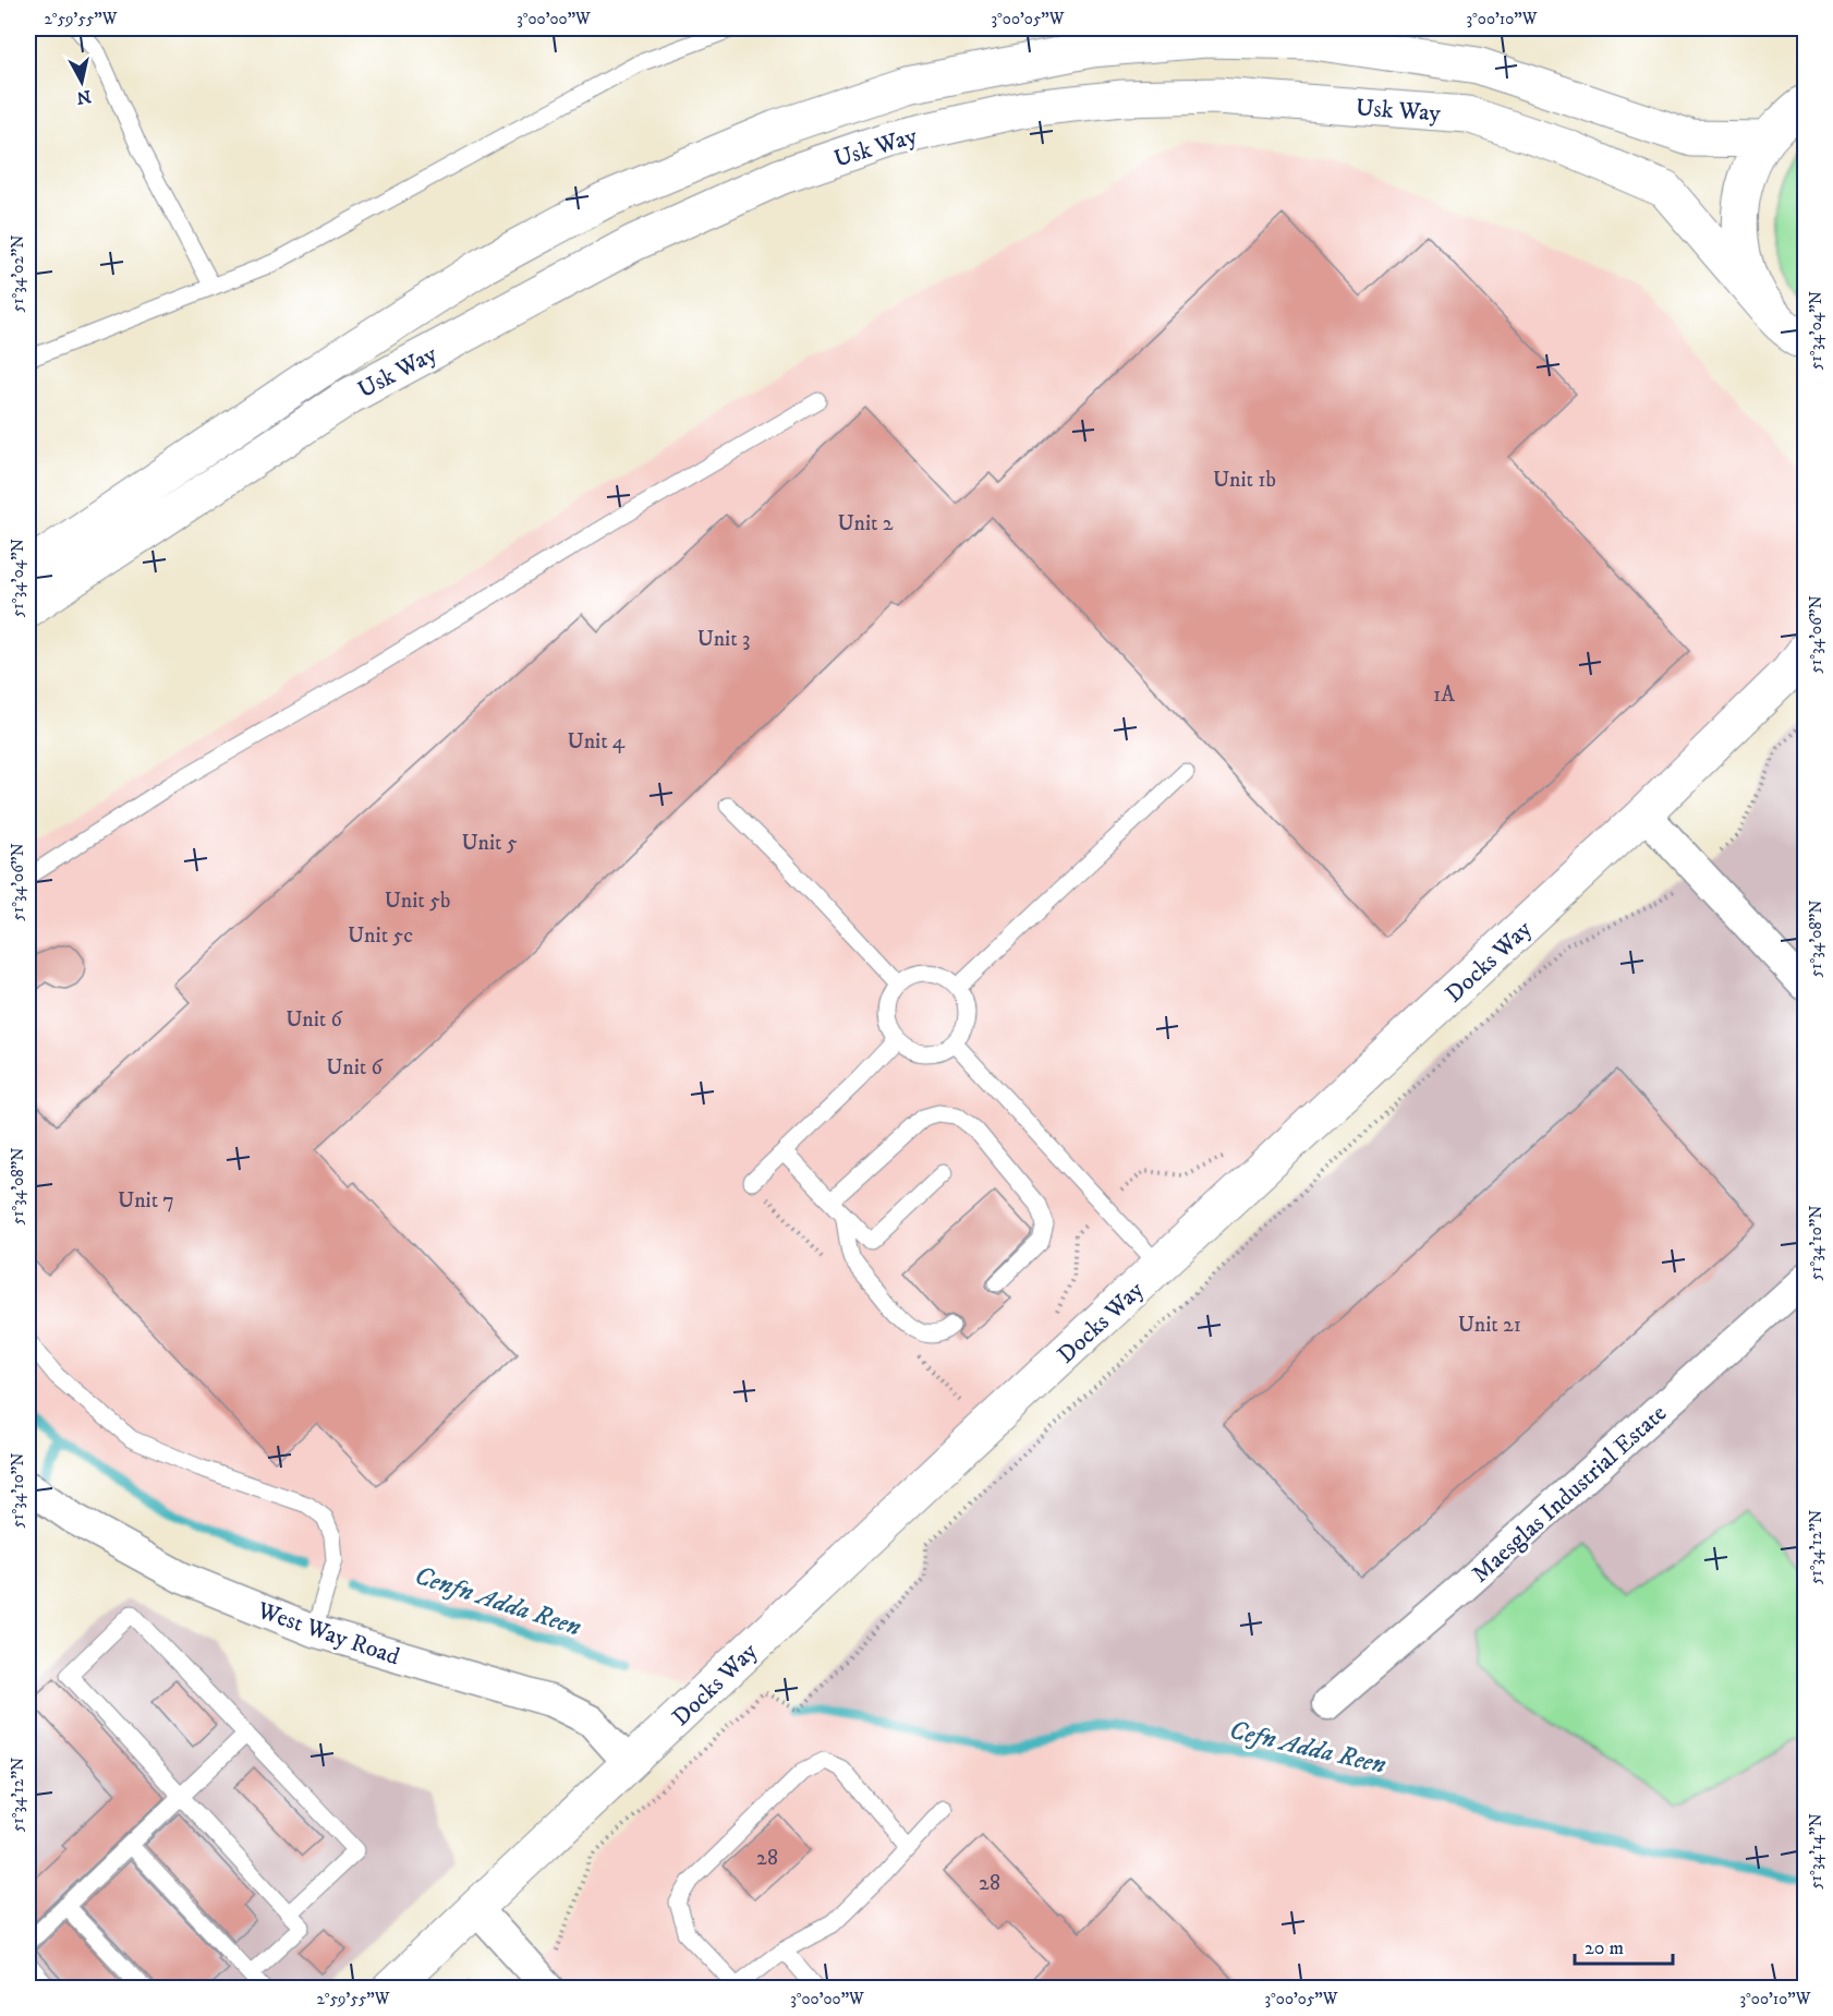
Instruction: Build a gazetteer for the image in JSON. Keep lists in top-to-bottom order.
{
  "streets": {
    "main road": ["Usk Way", "Docks Way"],
    "street": ["Maesglas Industrial Estate", "West Way Road"]
  },
  "crossings": [
    ["Docks Way", "West Way Road"]
  ],
  "water": ["Cenfn Adda Reen", "Cefn Adda Reen"],
  "house_numbers": [
    "Unit 1b",
    "Unit 2",
    "Unit 3",
    "1A",
    "Unit 4",
    "Unit 5",
    "Unit 5b",
    "Unit 5c",
    "Unit 6",
    "Unit 6",
    "Unit 7",
    "Unit 21",
    "28",
    "28"
  ],
  "scale_bar": "20 m",
  "north": "bottom",
  "coordinates": [
    "2°59'55\"W",
    "3°00'00\"W",
    "3°00'05\"W",
    "3°00'10\"W",
    "51°34'02\"N",
    "51°34'04\"N",
    "51°34'06\"N",
    "51°34'08\"N",
    "51°34'10\"N",
    "51°34'12\"N",
    "51°34'14\"N"
  ]
}
